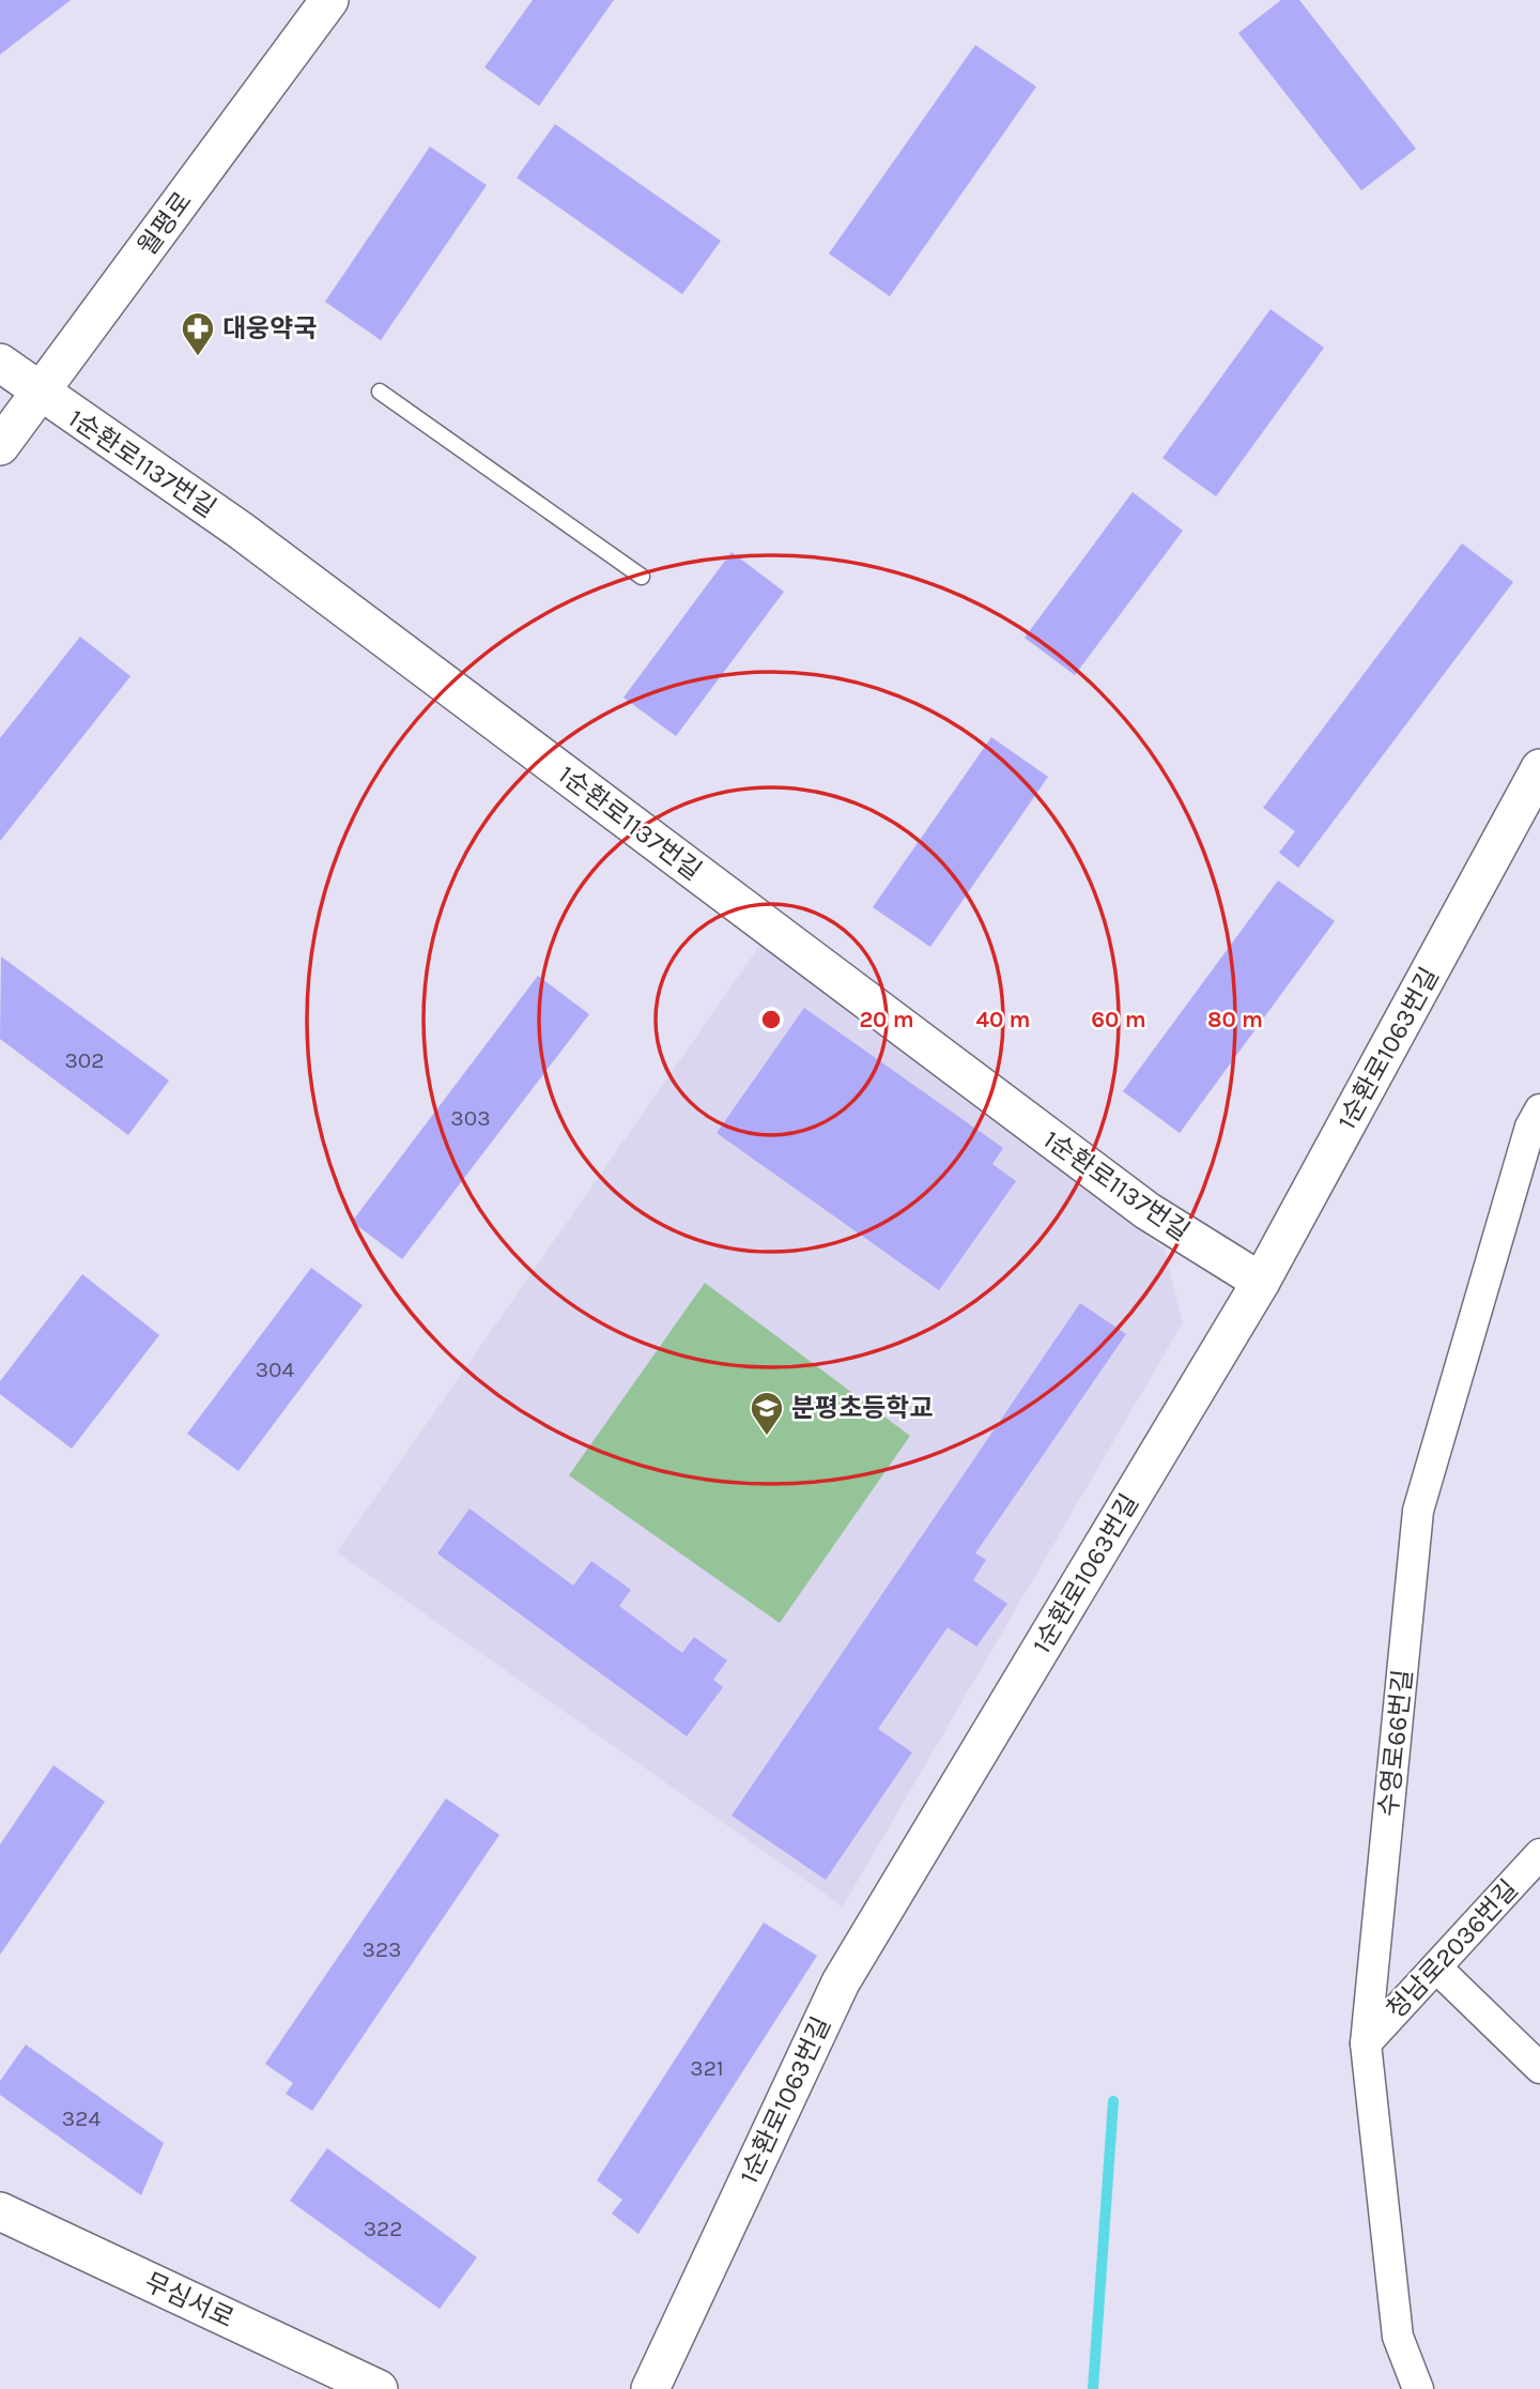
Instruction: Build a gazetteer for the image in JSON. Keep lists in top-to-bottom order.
{
  "streets": {
    "street": [
      "월평로",
      "1순환로1137번길",
      "1순환로1063번길",
      "수영로66번길",
      "청남로2036번길",
      "무심서로"
    ]
  },
  "crossings": [
    ["월평로", "1순환로1137번길"],
    ["1순환로1137번길", "1순환로1063번길"],
    ["수영로66번길", "청남로2036번길"]
  ],
  "places": {
    "pharmacy": ["대웅약국"],
    "school or university": ["분평초등학교"]
  },
  "house_numbers": [
    "302",
    "303",
    "304",
    "323",
    "321",
    "324",
    "322"
  ],
  "rings": [
    "20 m",
    "40 m",
    "60 m",
    "80 m"
  ]
}
